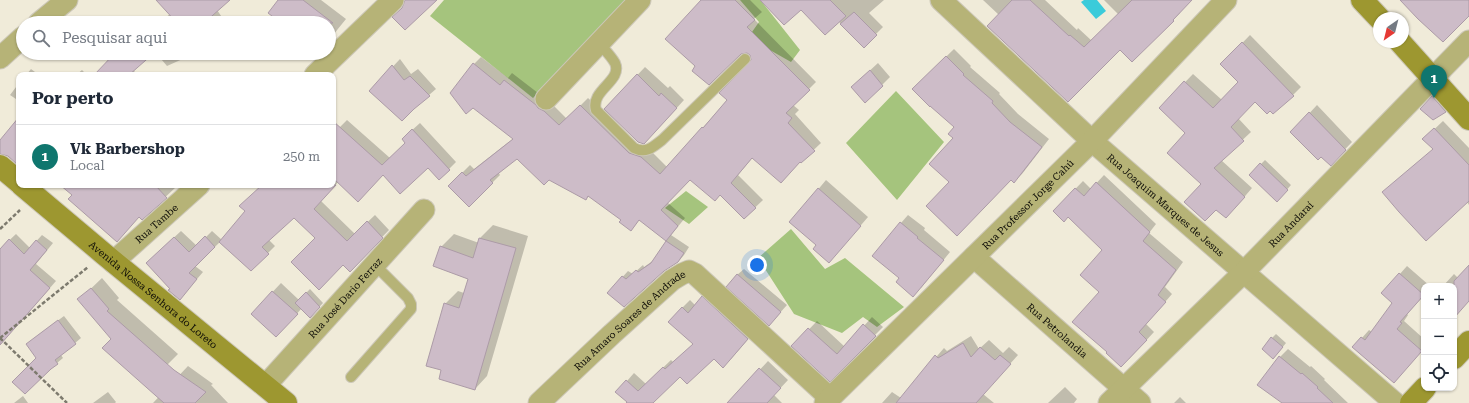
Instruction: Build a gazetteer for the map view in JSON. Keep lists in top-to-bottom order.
{
  "streets": {
    "street": [
      "Rua Professor Jorge Cahú",
      "Rua Joaquim Marques de Jesus",
      "Rua Tambe",
      "Rua Andaraí",
      "Avenida Nossa Senhora do Loreto",
      "Rua José Dario Ferraz",
      "Rua Amaro Soares de Andrade",
      "Rua Petrolandia"
    ]
  },
  "crossings": [
    ["Rua Professor Jorge Cahú", "Rua Joaquim Marques de Jesus"],
    ["Rua Professor Jorge Cahú", "Rua Amaro Soares de Andrade"],
    ["Rua Professor Jorge Cahú", "Rua Petrolandia"],
    ["Rua Joaquim Marques de Jesus", "Rua Andaraí"],
    ["Rua Tambe", "Avenida Nossa Senhora do Loreto"],
    ["Rua Andaraí", "Rua Petrolandia"],
    ["Avenida Nossa Senhora do Loreto", "Rua José Dario Ferraz"]
  ],
  "north": "bottom left",
  "page": {
    "search": "Pesquisar aqui",
    "pins": "1",
    "heading": "Por perto",
    "list": [
      {
        "mark": "1",
        "name": "Vk Barbershop",
        "note": "Local",
        "value": "250 m"
      }
    ],
    "map_buttons": ["+", "−"]
  }
}
